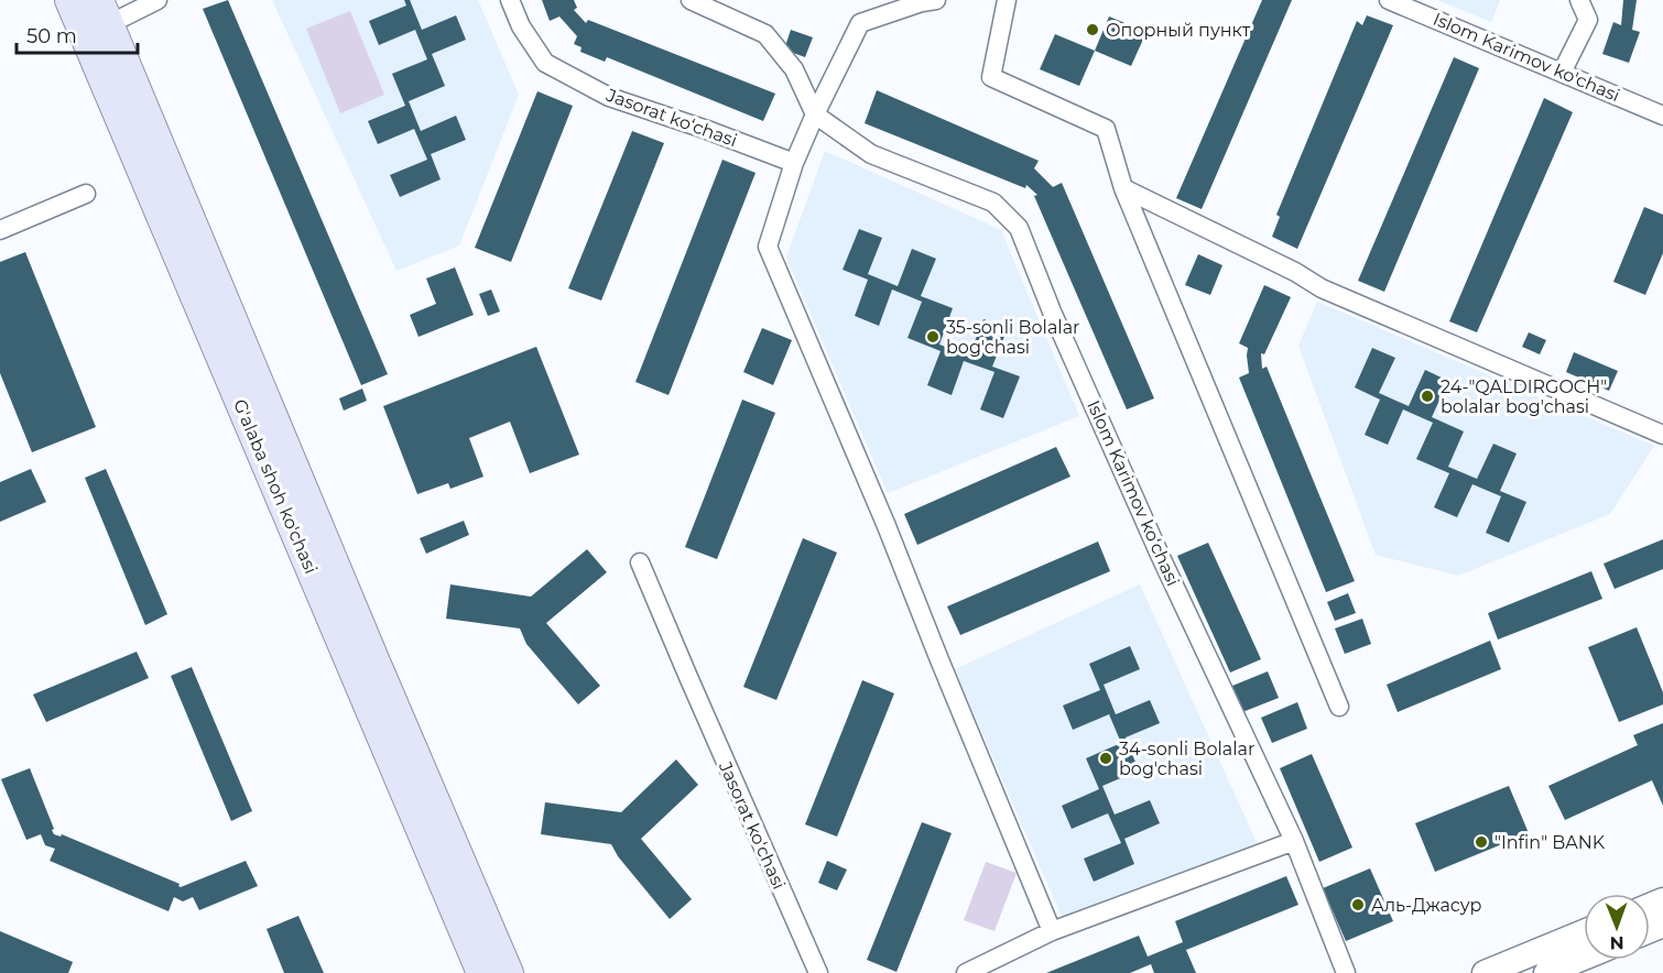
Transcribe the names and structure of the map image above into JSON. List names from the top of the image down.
{
  "streets": {
    "main road": ["G'alaba shoh ko'chasi"],
    "street": ["Islom Karimov ko'chasi", "Jasorat ko‘chasi", "Islom Karimov ko‘chasi"]
  },
  "places": [
    "Опорный пункт",
    "35-sonli Bolalar bog'chasi",
    "24-\"QALDIRGOCH\" bolalar bog'chasi",
    "34-sonli Bolalar bog'chasi",
    "\"Infin\" BANK",
    "Аль-Джасур"
  ],
  "scale_bar": "50 m",
  "north": "bottom"
}
